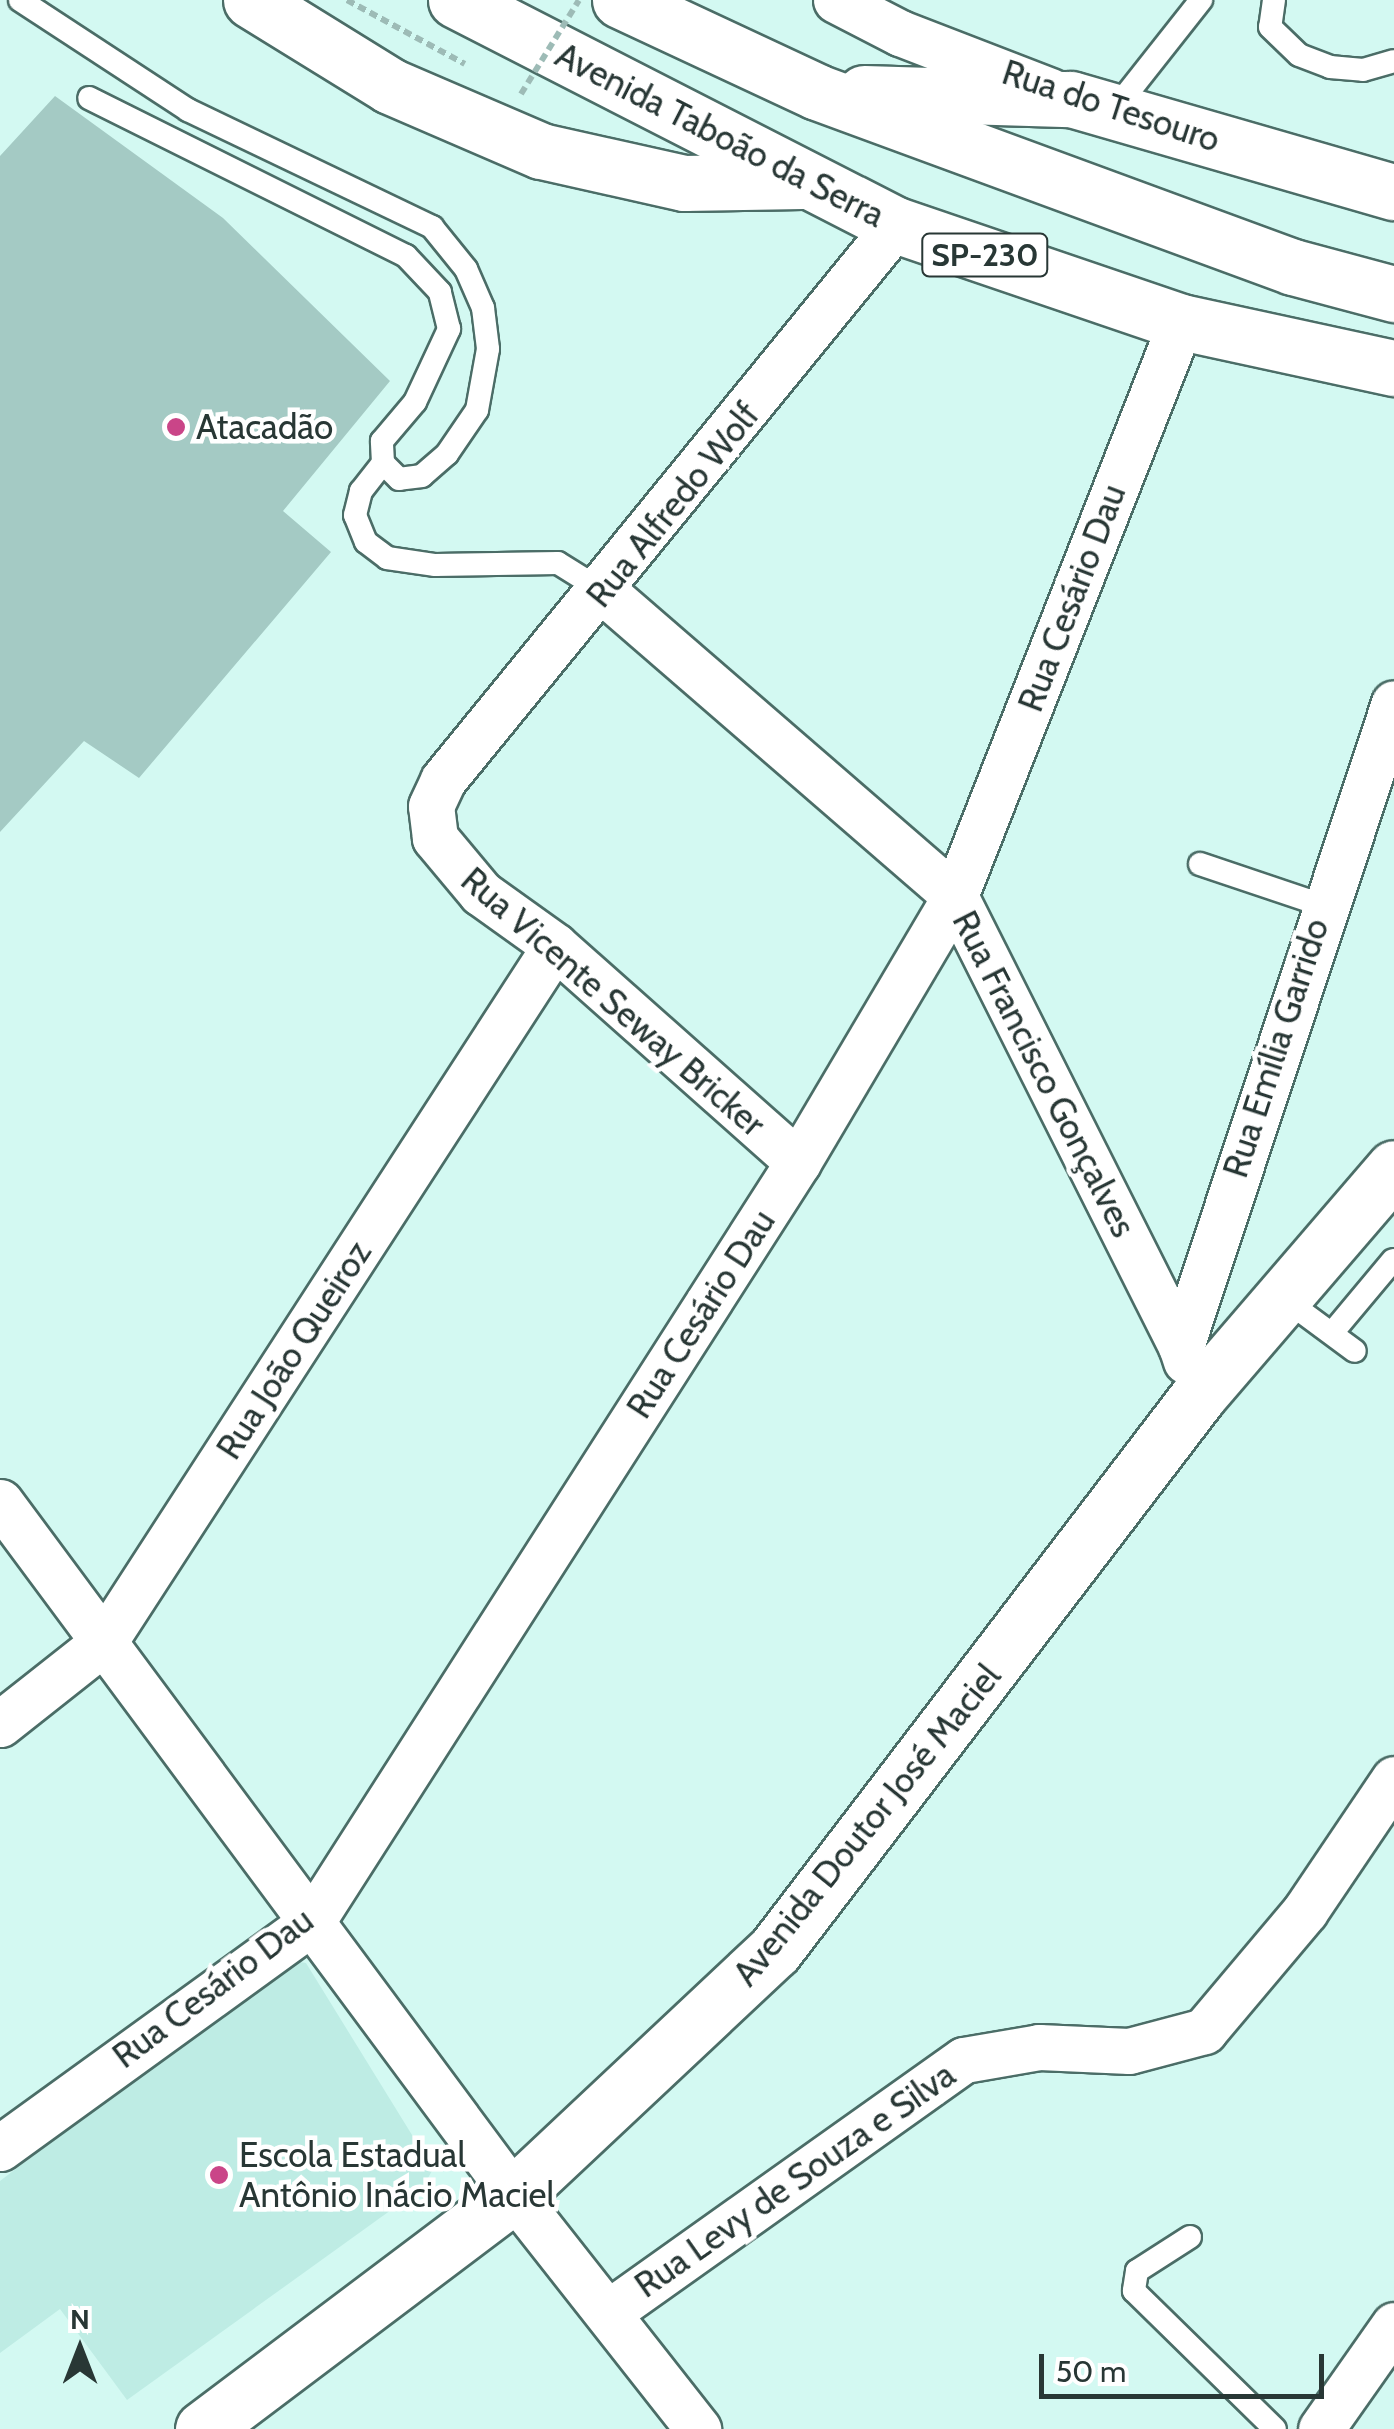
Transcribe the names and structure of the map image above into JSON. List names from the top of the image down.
{
  "streets": {
    "main road": [
      "Rua do Tesouro",
      "Avenida Taboão da Serra",
      "SP-230",
      "Avenida Doutor José Maciel"
    ],
    "street": [
      "Rua Alfredo Wolf",
      "Rua Cesário Dau",
      "Rua Vicente Seway Bricker",
      "Rua Emília Garrido",
      "Rua Francisco Gonçalves",
      "Rua João Queiroz",
      "Rua Levy de Souza e Silva"
    ]
  },
  "crossings": [
    ["Avenida Taboão da Serra", "Rua Alfredo Wolf"],
    ["Avenida Taboão da Serra", "Rua Cesário Dau"],
    ["Rua Alfredo Wolf", "Rua Vicente Seway Bricker"],
    ["Rua Alfredo Wolf", "Rua Francisco Gonçalves"],
    ["Rua Cesário Dau", "Rua Vicente Seway Bricker"],
    ["Rua Cesário Dau", "Rua Francisco Gonçalves"],
    ["Rua Vicente Seway Bricker", "Rua João Queiroz"],
    ["Rua Emília Garrido", "Rua Francisco Gonçalves"],
    ["Rua Emília Garrido", "Avenida Doutor José Maciel"],
    ["Rua Francisco Gonçalves", "Avenida Doutor José Maciel"]
  ],
  "places": ["Atacadão", "Escola Estadual Antônio Inácio Maciel"],
  "scale_bar": "50 m",
  "north": "top"
}
